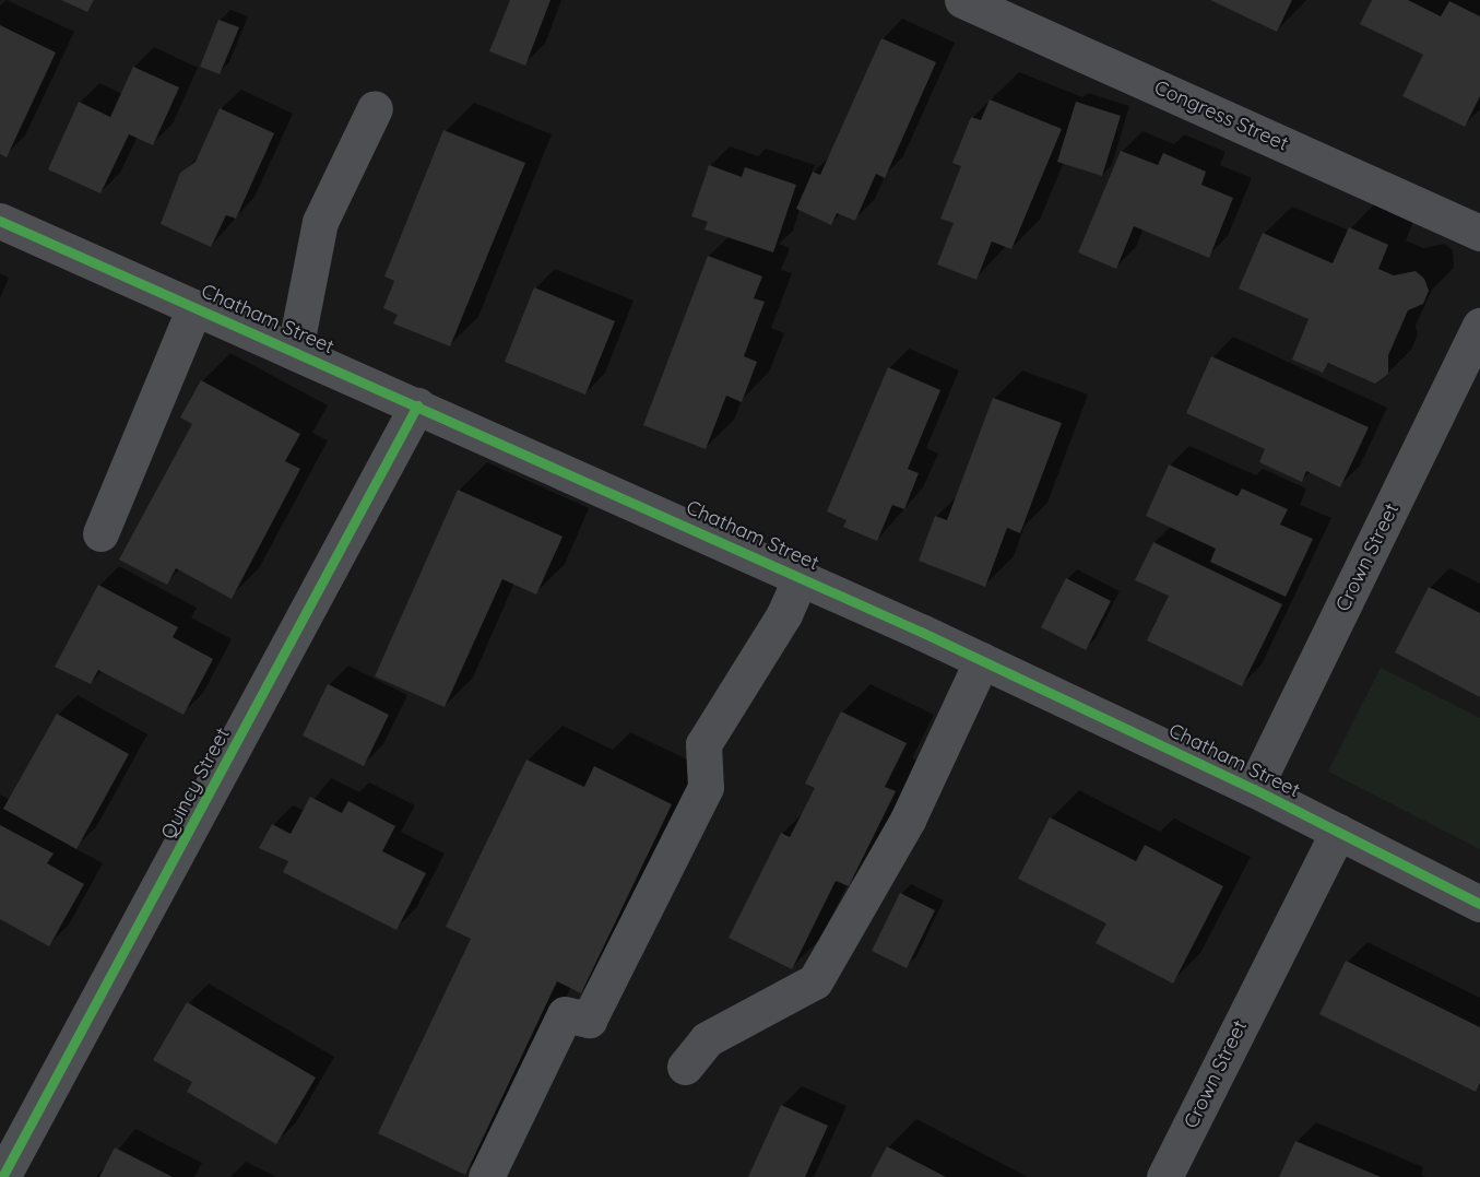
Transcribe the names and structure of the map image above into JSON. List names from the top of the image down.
{
  "streets": {
    "street": [
      "Congress Street",
      "Chatham Street",
      "Crown Street",
      "Quincy Street"
    ]
  },
  "crossings": [
    ["Chatham Street", "Crown Street"],
    ["Chatham Street", "Quincy Street"]
  ]
}
